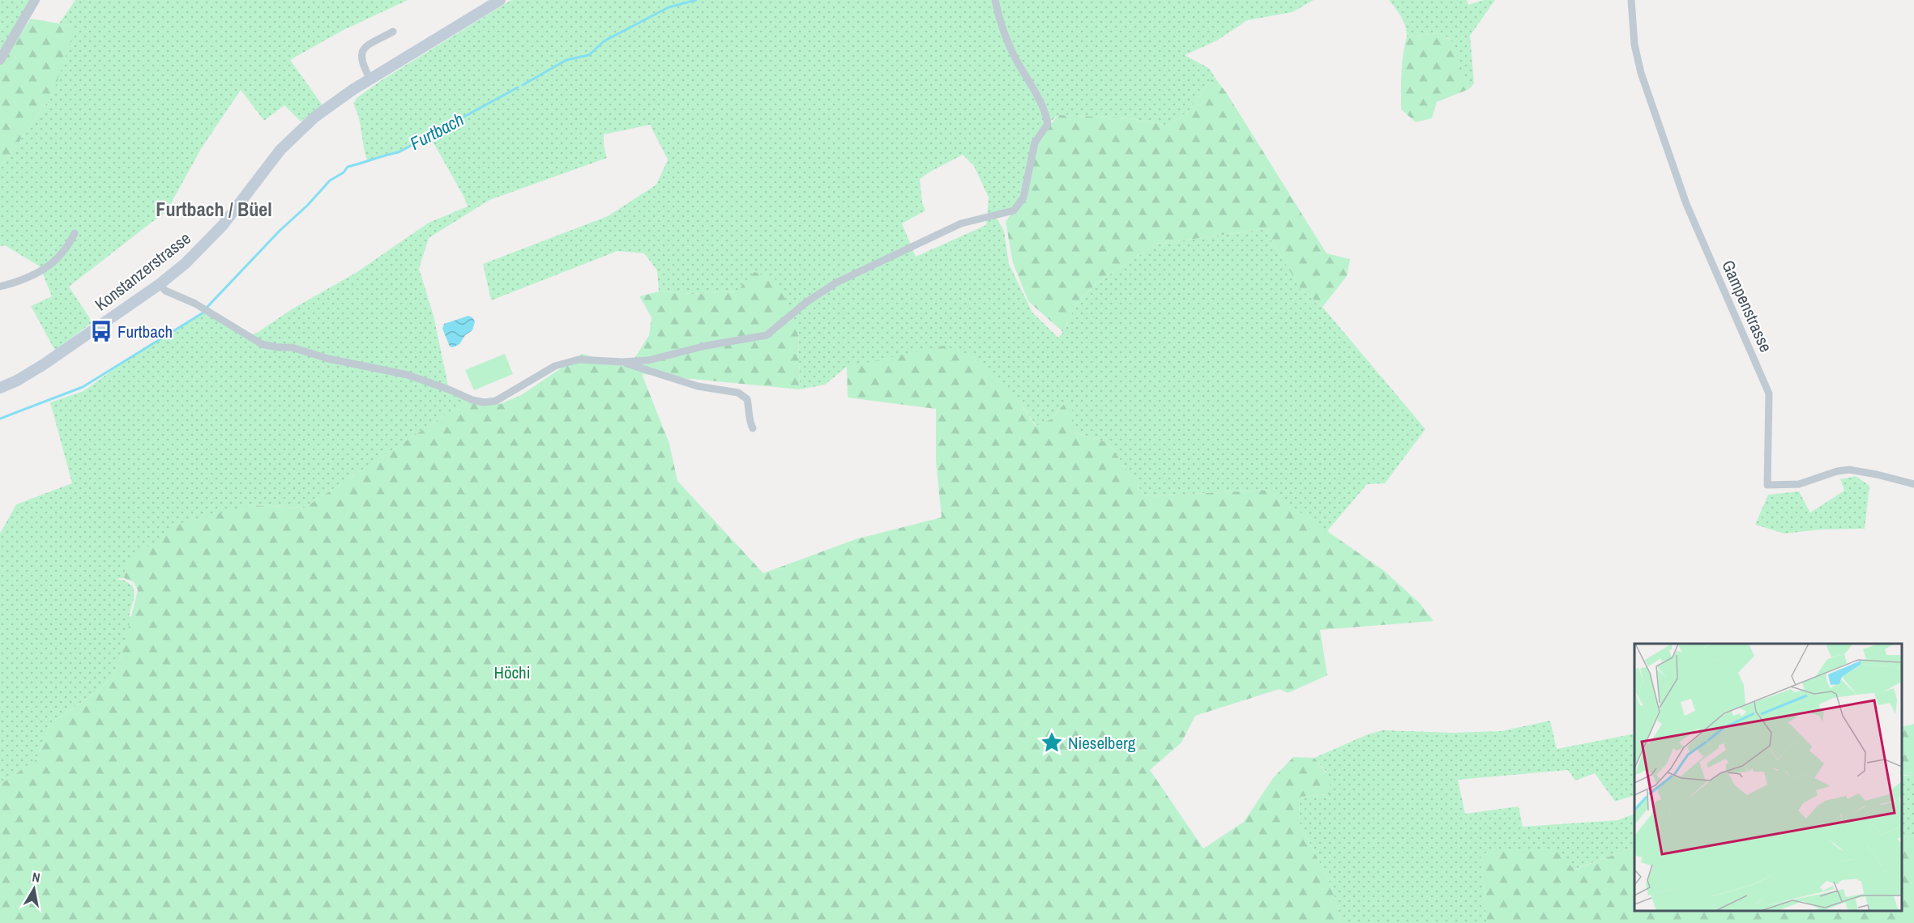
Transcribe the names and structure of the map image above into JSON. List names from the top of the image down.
{
  "streets": {
    "main road": ["Konstanzerstrasse"],
    "street": ["Gampenstrasse"]
  },
  "districts": ["Furtbach / Büel"],
  "water": ["Furtbach"],
  "parks": ["Höchi"],
  "places": {
    "bus stop": ["Furtbach"],
    "place": ["Nieselberg"]
  },
  "north": "top"
}
